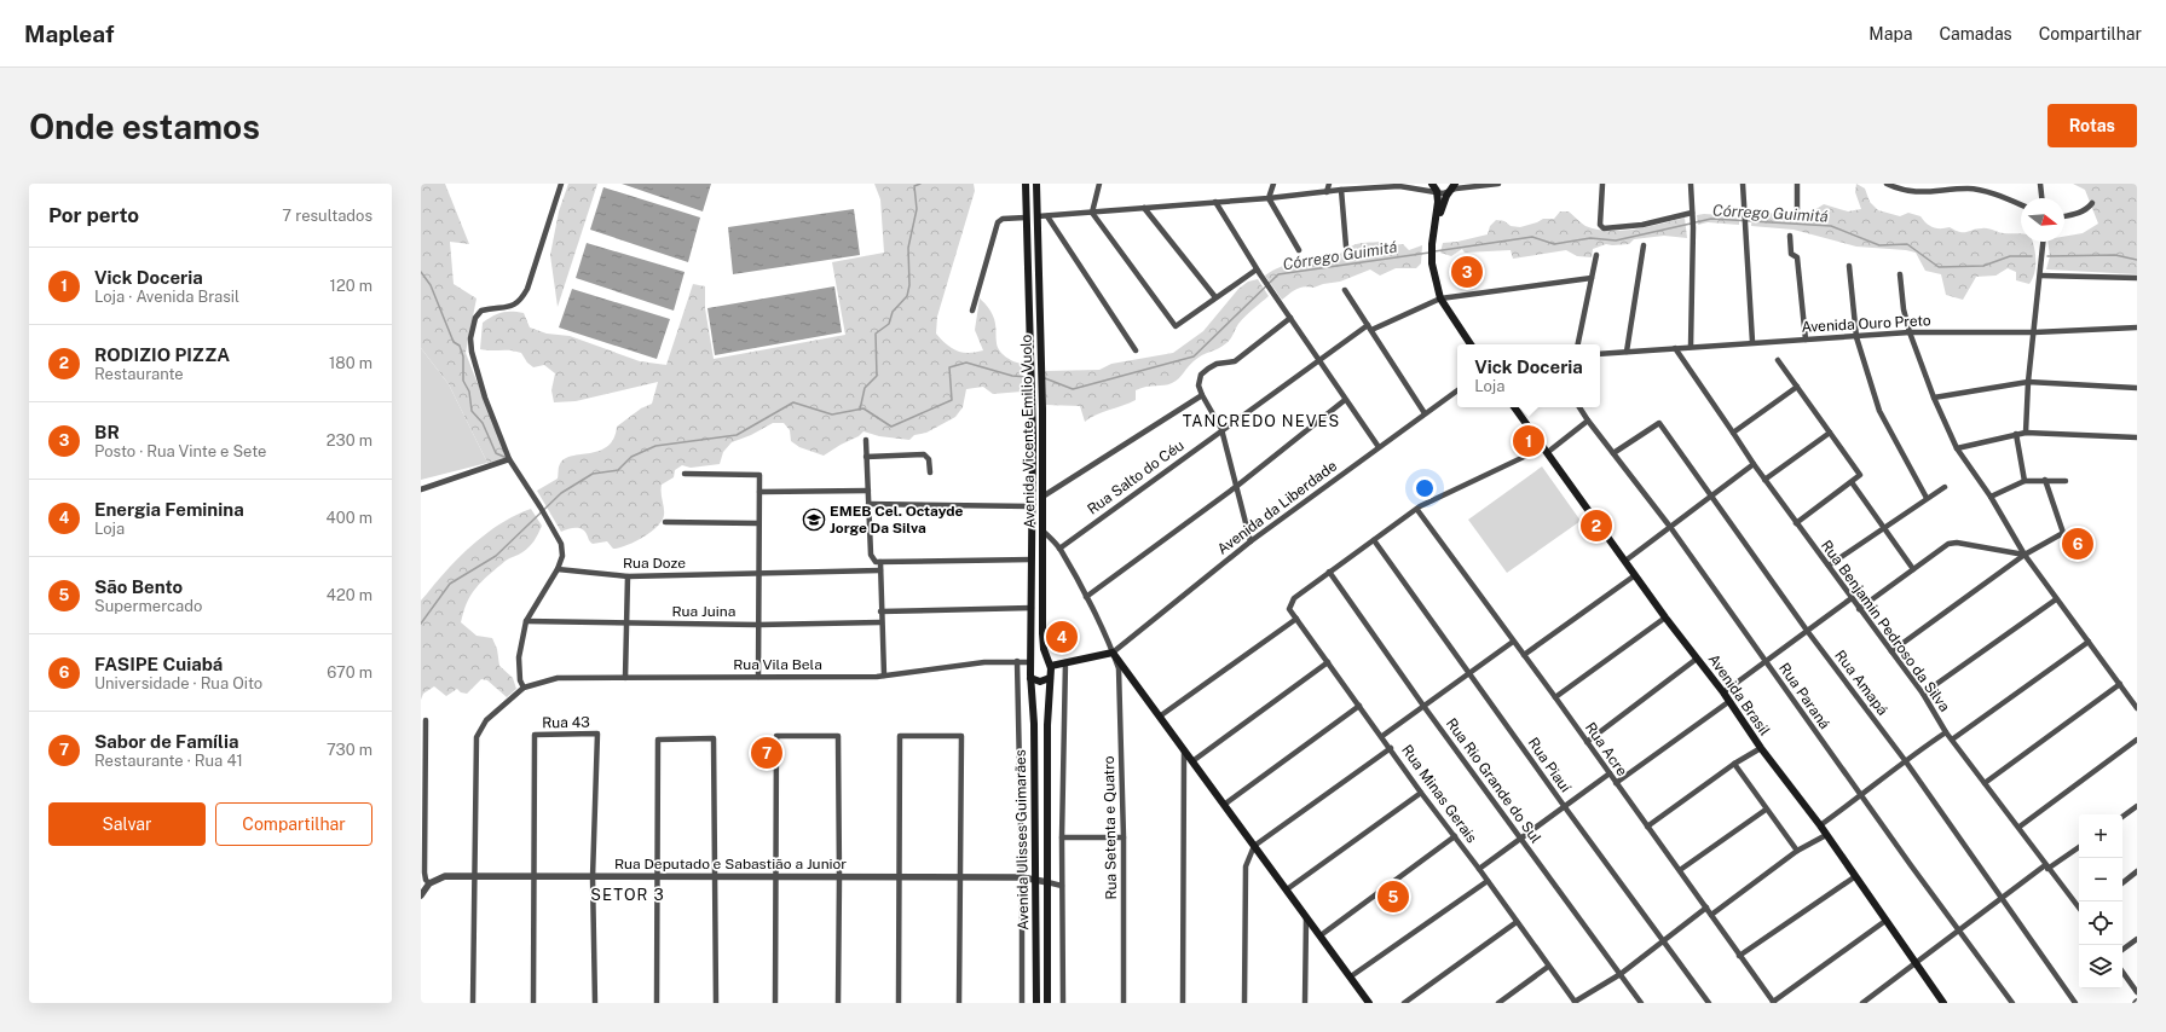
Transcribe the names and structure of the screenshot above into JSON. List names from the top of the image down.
{
  "streets": {
    "main road": ["Avenida Vicente Emilio Vuolo", "Avenida Brasil", "Avenida Ulisses Guimarães"],
    "street": [
      "Avenida Ouro Preto",
      "Rua Salto do Céu",
      "Avenida da Liberdade",
      "Rua Doze",
      "Rua Juina",
      "Rua Benjamin Pedroso da Silva",
      "Rua Vila Bela",
      "Rua Amapá",
      "Rua Paraná",
      "Rua 43",
      "Rua Acre",
      "Rua Piauí",
      "Rua Rio Grande do Sul",
      "Rua Minas Gerais",
      "Rua Setenta e Quatro",
      "Rua Deputado e Sabastião a Junior"
    ]
  },
  "crossings": [
    ["Avenida Ouro Preto", "Rua Benjamin Pedroso da Silva"],
    ["Avenida Vicente Emilio Vuolo", "Rua Vila Bela"],
    ["Avenida Vicente Emilio Vuolo", "Rua Setenta e Quatro"],
    ["Avenida Vicente Emilio Vuolo", "Avenida Ulisses Guimarães"],
    ["Rua Salto do Céu", "Rua Setenta e Quatro"],
    ["Avenida da Liberdade", "Rua Setenta e Quatro"],
    ["Rua Vila Bela", "Avenida Ulisses Guimarães"],
    ["Rua Amapá", "Rua Paraná"],
    ["Rua 43", "Rua Deputado e Sabastião a Junior"],
    ["Rua Rio Grande do Sul", "Rua Minas Gerais"],
    ["Avenida Ulisses Guimarães", "Rua Deputado e Sabastião a Junior"]
  ],
  "districts": ["TANCREDO NEVES", "SETOR 3"],
  "water": ["Córrego Guimitá"],
  "places": {
    "school or university": ["EMEB Cel. Octayde Jorge Da Silva"]
  },
  "north": "right",
  "page": {
    "header": "Mapleaf",
    "nav": ["Mapa", "Camadas", "Compartilhar"],
    "buttons": [
      "Rotas",
      ["Salvar", "Compartilhar"]
    ],
    "title": "Onde estamos",
    "heading": ["Por perto", "7 resultados"],
    "list": [
      {
        "mark": "1",
        "name": "Vick Doceria",
        "note": "Loja · Avenida Brasil",
        "value": "120 m"
      },
      {
        "mark": "2",
        "name": "RODIZIO PIZZA",
        "note": "Restaurante",
        "value": "180 m"
      },
      {
        "mark": "3",
        "name": "BR",
        "note": "Posto · Rua Vinte e Sete",
        "value": "230 m"
      },
      {
        "mark": "4",
        "name": "Energia Feminina",
        "note": "Loja",
        "value": "400 m"
      },
      {
        "mark": "5",
        "name": "São Bento",
        "note": "Supermercado",
        "value": "420 m"
      },
      {
        "mark": "6",
        "name": "FASIPE Cuiabá",
        "note": "Universidade · Rua Oito",
        "value": "670 m"
      },
      {
        "mark": "7",
        "name": "Sabor de Família",
        "note": "Restaurante · Rua 41",
        "value": "730 m"
      }
    ],
    "pins": [
      "3",
      "1",
      "2",
      "6",
      "4",
      "7",
      "5"
    ],
    "popup": ["Vick Doceria", "Loja"],
    "map_buttons": ["+", "−"]
  }
}
